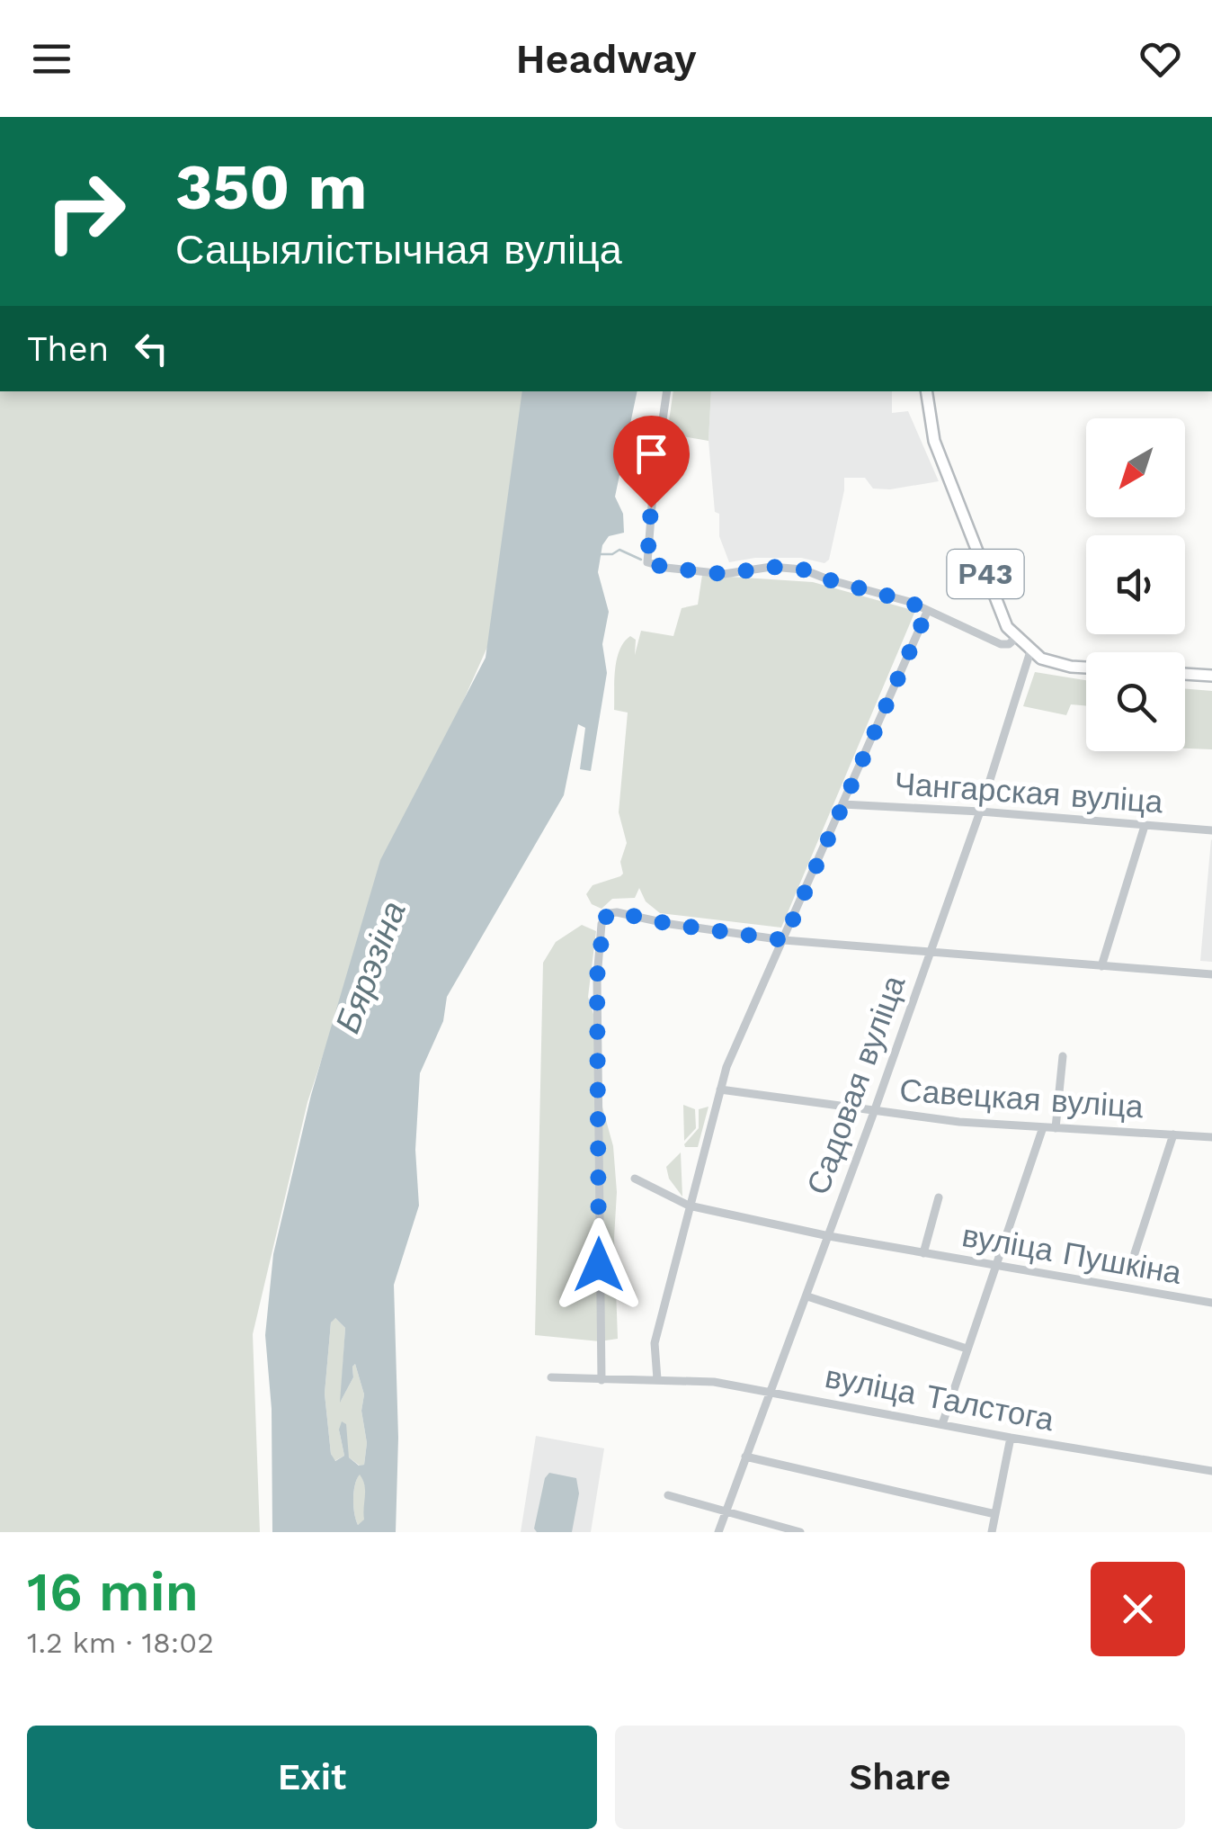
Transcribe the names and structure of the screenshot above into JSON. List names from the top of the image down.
{
  "streets": {
    "main road": ["Р43"],
    "street": [
      "Чангарская вуліца",
      "Садовая вуліца",
      "Савецкая вуліца",
      "вуліца Пушкіна",
      "вуліца Талстога"
    ]
  },
  "crossings": [
    ["Р43", "Садовая вуліца"],
    ["Чангарская вуліца", "Садовая вуліца"],
    ["Садовая вуліца", "Савецкая вуліца"],
    ["Садовая вуліца", "вуліца Пушкіна"],
    ["Садовая вуліца", "вуліца Талстога"]
  ],
  "water": ["Бярэзіна"],
  "north": "bottom left",
  "page": {
    "header": "Headway",
    "turn": ["350 m", "Сацыялістычная вуліца"],
    "then": "Then",
    "heading": ["16 min", "1.2 km · 18:02"],
    "buttons": ["Exit", "Share"]
  }
}
